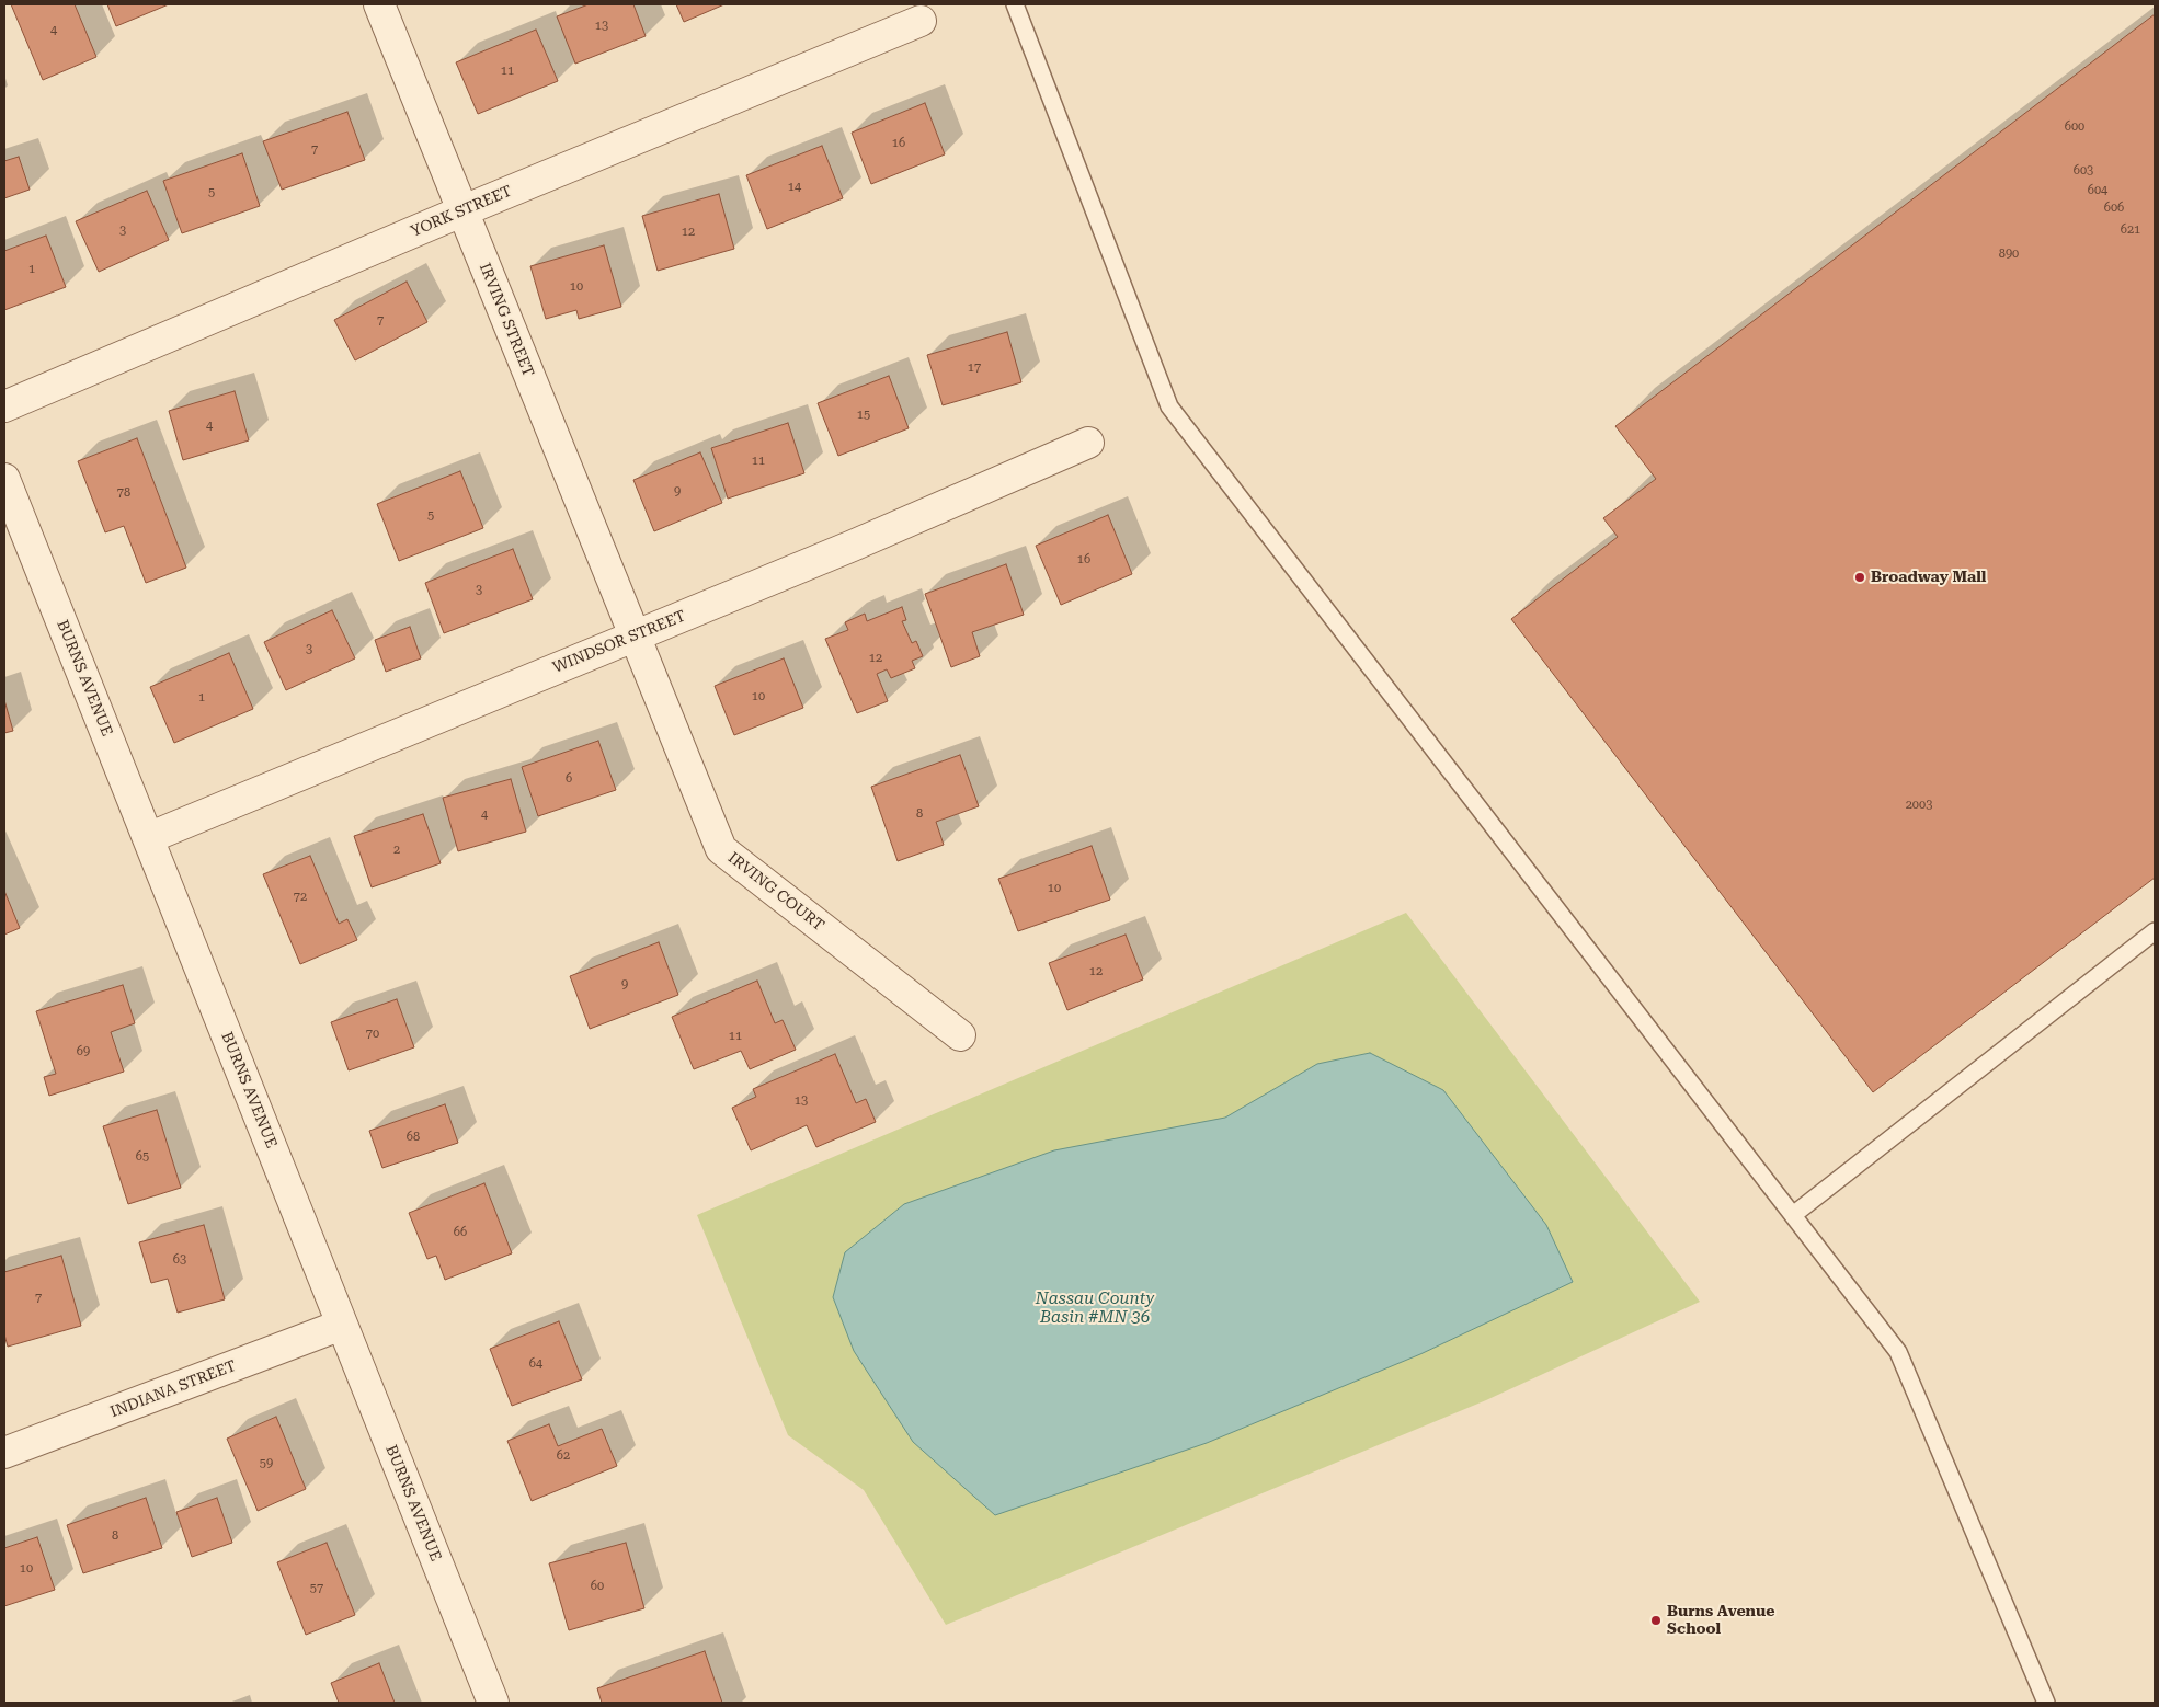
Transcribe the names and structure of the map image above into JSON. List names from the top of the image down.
{
  "streets": {
    "street": [
      "YORK STREET",
      "IRVING STREET",
      "WINDSOR STREET",
      "BURNS AVENUE",
      "IRVING COURT",
      "INDIANA STREET"
    ]
  },
  "crossings": [
    ["YORK STREET", "IRVING STREET"],
    ["IRVING STREET", "WINDSOR STREET"],
    ["IRVING STREET", "IRVING COURT"],
    ["WINDSOR STREET", "BURNS AVENUE"],
    ["WINDSOR STREET", "IRVING COURT"],
    ["BURNS AVENUE", "INDIANA STREET"]
  ],
  "water": ["Nassau County Basin #MN 36"],
  "places": ["Broadway Mall", "Burns Avenue School"],
  "house_numbers": [
    "13",
    "4",
    "11",
    "600",
    "16",
    "7",
    "603",
    "14",
    "604",
    "5",
    "606",
    "621",
    "3",
    "12",
    "890",
    "1",
    "10",
    "7",
    "17",
    "15",
    "4",
    "11",
    "9",
    "78",
    "5",
    "16",
    "3",
    "3",
    "12",
    "10",
    "1",
    "6",
    "2003",
    "8",
    "4",
    "2",
    "10",
    "72",
    "12",
    "9",
    "70",
    "11",
    "69",
    "13",
    "68",
    "65",
    "66",
    "63",
    "7",
    "64",
    "62",
    "59",
    "8",
    "10",
    "60",
    "57"
  ]
}
